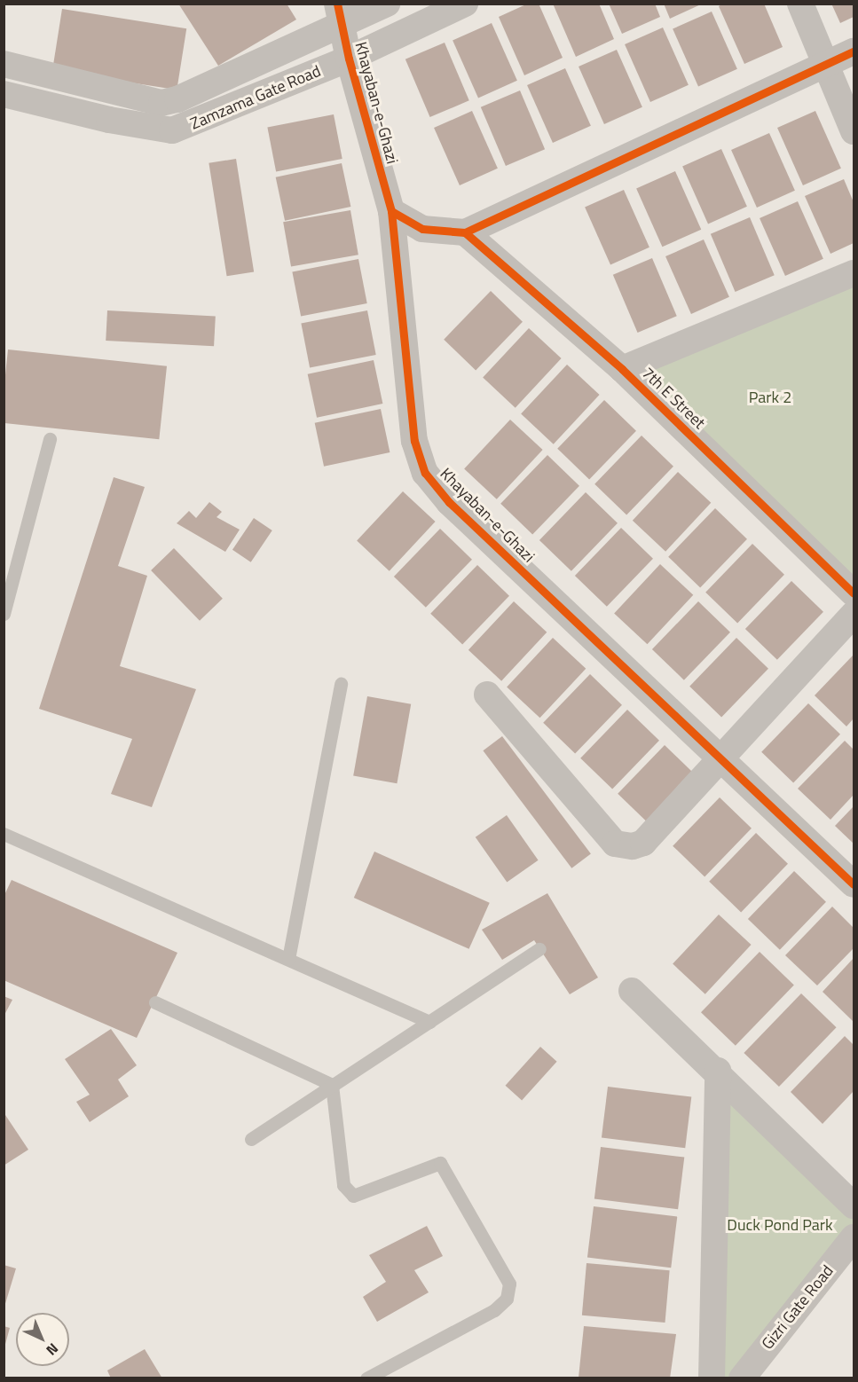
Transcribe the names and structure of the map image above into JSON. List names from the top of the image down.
{
  "streets": {
    "street": [
      "Zamzama Gate Road",
      "Khayaban-e-Ghazi",
      "7th E Street",
      "Gizri Gate Road"
    ]
  },
  "crossings": [
    ["Zamzama Gate Road", "Khayaban-e-Ghazi"]
  ],
  "parks": ["Park 2", "Duck Pond Park"],
  "north": "bottom right"
}
